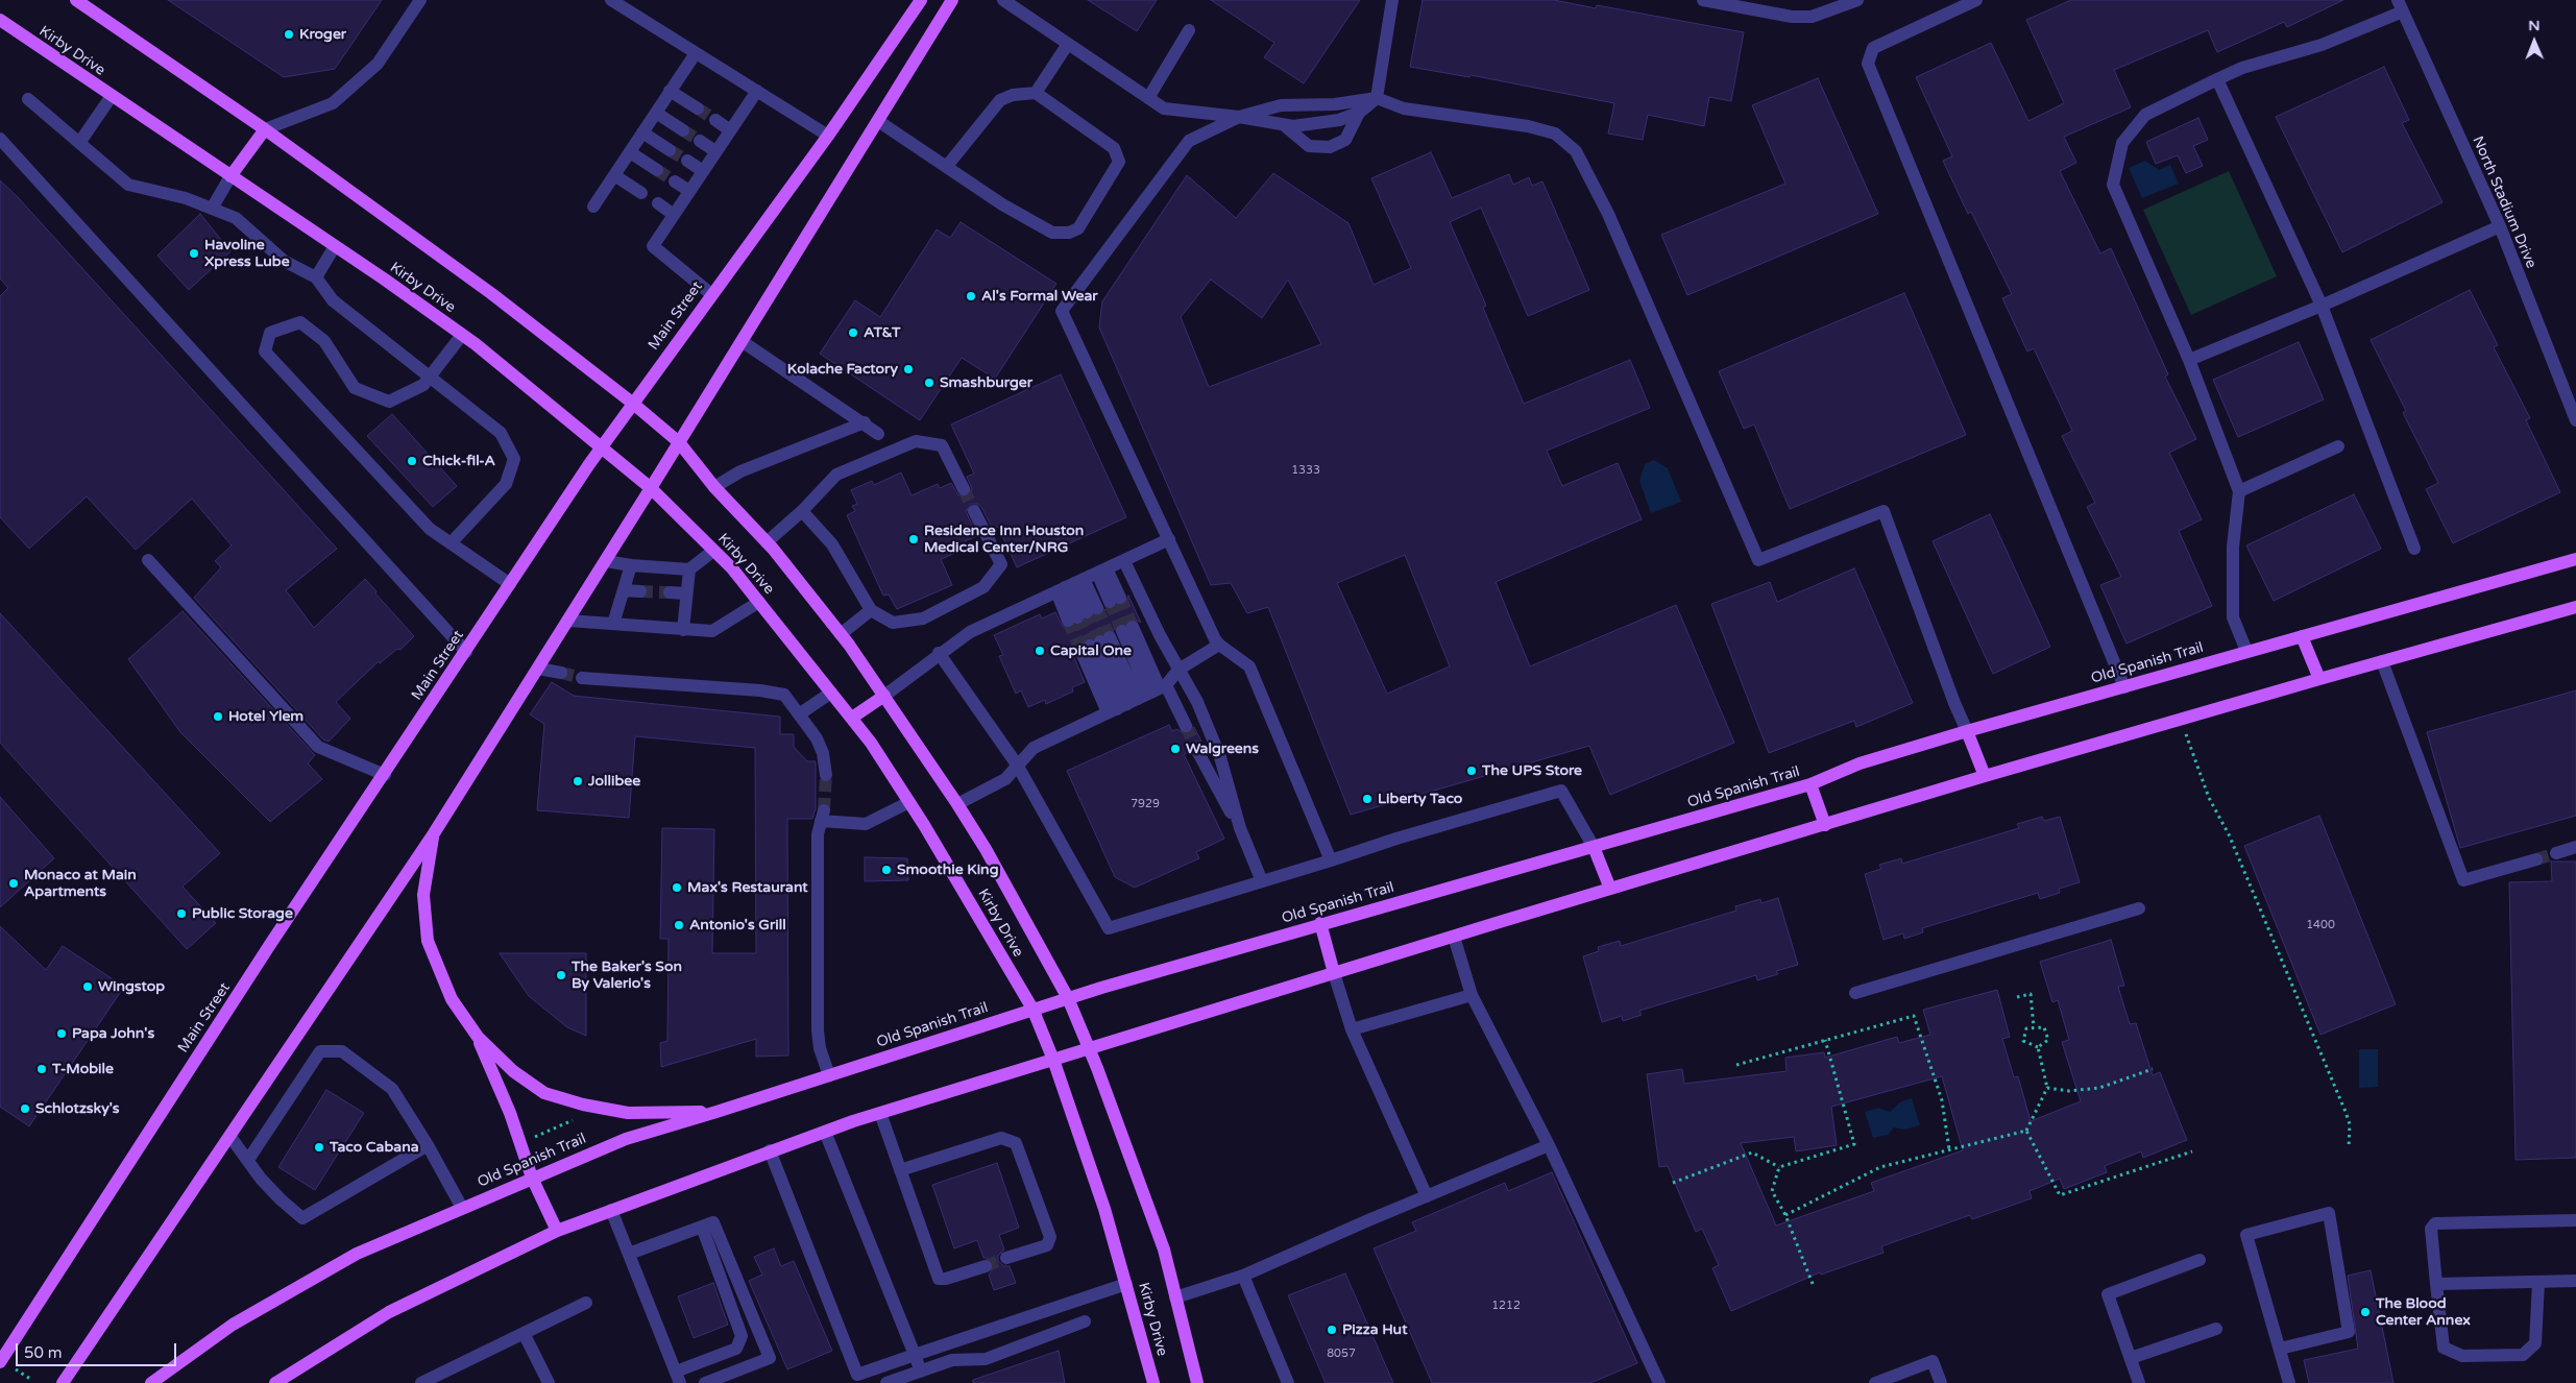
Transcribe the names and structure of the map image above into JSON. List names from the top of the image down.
{
  "streets": {
    "main road": ["Kirby Drive", "Main Street", "Old Spanish Trail"],
    "street": ["North Stadium Drive"]
  },
  "crossings": [
    ["Kirby Drive", "Main Street"],
    ["Kirby Drive", "Old Spanish Trail"]
  ],
  "places": [
    "Kroger",
    "Havoline Xpress Lube",
    "Al's Formal Wear",
    "AT&T",
    "Kolache Factory",
    "Smashburger",
    "Chick-fil-A",
    "Residence Inn Houston Medical Center/NRG",
    "Capital One",
    "Hotel Ylem",
    "Walgreens",
    "The UPS Store",
    "Jollibee",
    "Liberty Taco",
    "Smoothie King",
    "Monaco at Main Apartments",
    "Max's Restaurant",
    "Public Storage",
    "Antonio's Grill",
    "The Baker's Son By Valerio's",
    "Wingstop",
    "Papa John's",
    "T-Mobile",
    "Schlotzsky's",
    "Taco Cabana",
    "The Blood Center Annex",
    "Pizza Hut"
  ],
  "house_numbers": [
    "1333",
    "7929",
    "1400",
    "1212",
    "8057"
  ],
  "scale_bar": "50 m",
  "north": "top"
}
